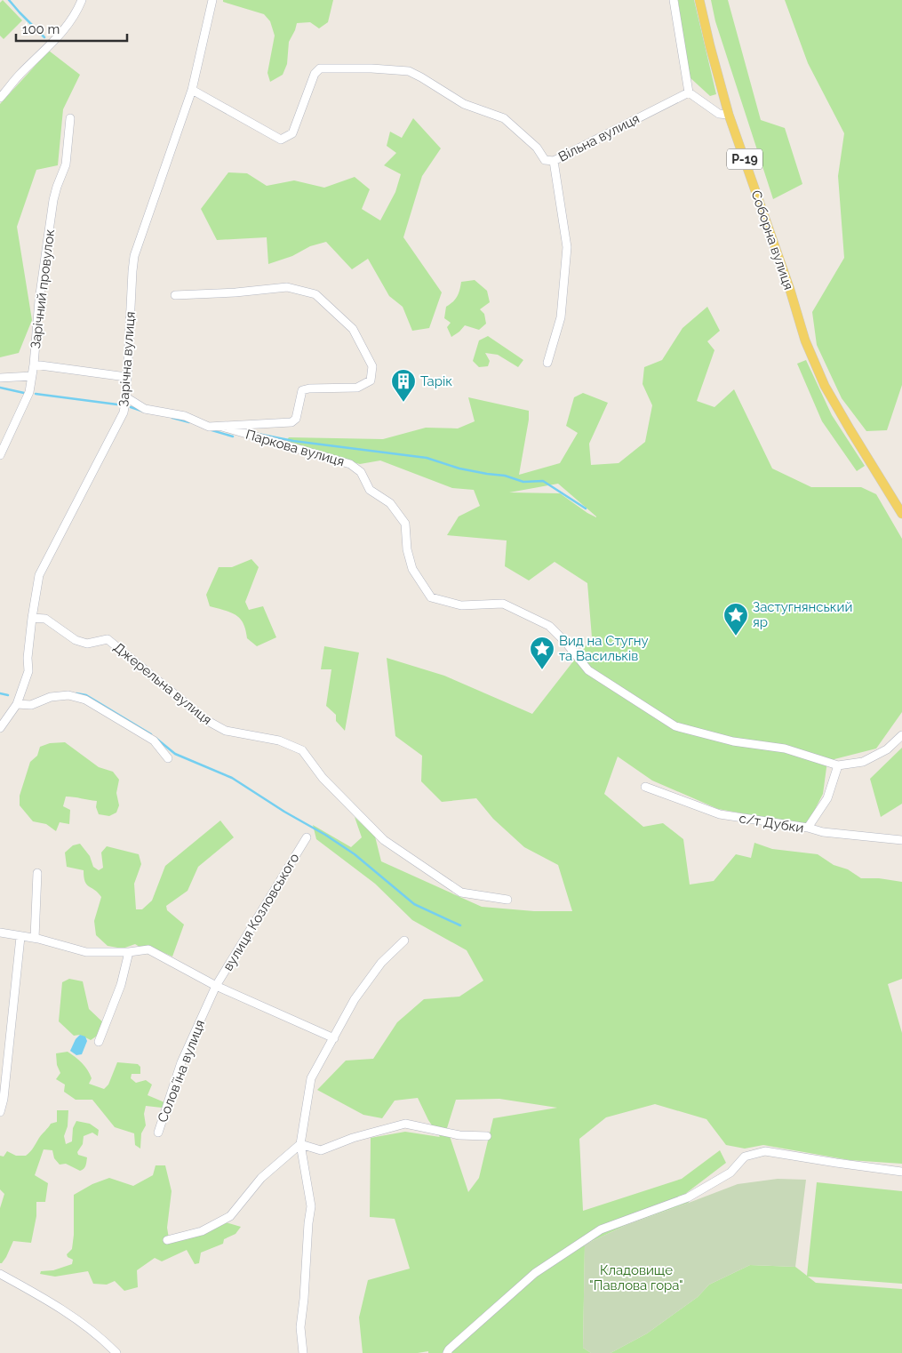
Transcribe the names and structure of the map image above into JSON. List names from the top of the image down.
{
  "streets": {
    "main road": ["Р-19", "Соборна вулиця"],
    "street": [
      "Вільна вулиця",
      "Зарічний провулок",
      "Зарічна вулиця",
      "Паркова вулиця",
      "Джерельна вулиця",
      "с/т Дубки",
      "вулиця Козловського",
      "Соловʼїна вулиця"
    ]
  },
  "crossings": [
    ["Вільна вулиця", "Зарічна вулиця"],
    ["Р-19", "Соборна вулиця"],
    ["Зарічна вулиця", "Джерельна вулиця"],
    ["вулиця Козловського", "Соловʼїна вулиця"]
  ],
  "parks": ["Кладовище \"Павлова гора\""],
  "places": {
    "building": ["Тарік"],
    "place": ["Застугнянський яр", "Вид на Стугну та Васильків"]
  },
  "scale_bar": "100 m"
}
